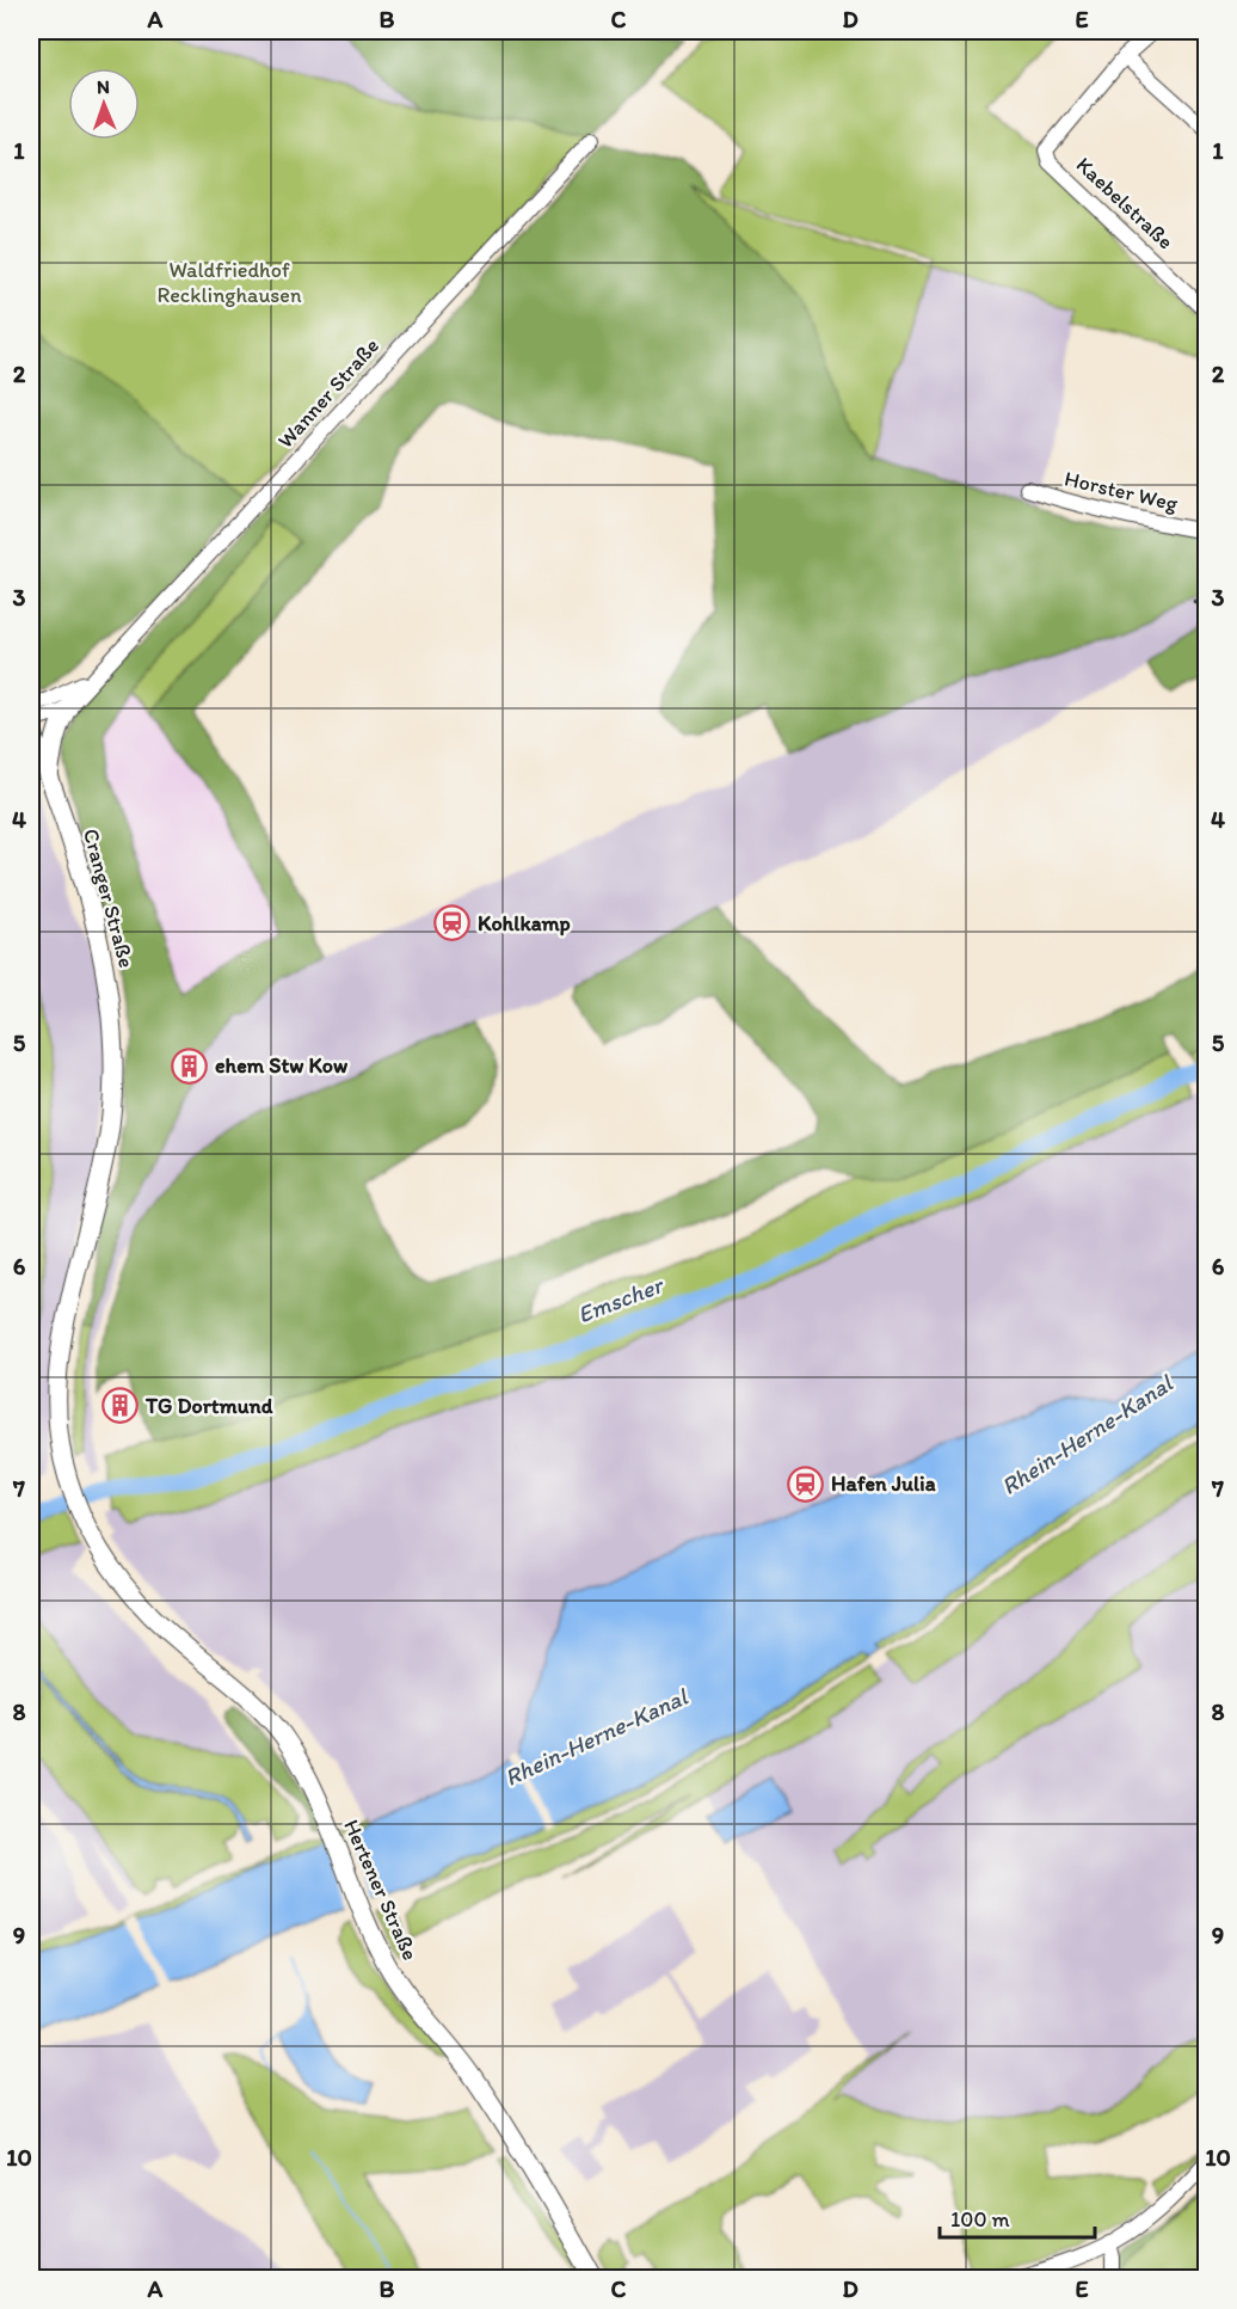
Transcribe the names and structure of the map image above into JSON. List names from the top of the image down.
{
  "streets": {
    "main road": ["Cranger Straße", "Hertener Straße"],
    "street": ["Kaebelstraße", "Wanner Straße", "Horster Weg"]
  },
  "crossings": [
    ["Cranger Straße", "Hertener Straße"]
  ],
  "water": ["Emscher", "Rhein-Herne-Kanal"],
  "parks": ["Waldfriedhof Recklinghausen"],
  "places": {
    "station": ["Kohlkamp", "Hafen Julia"],
    "building": ["ehem Stw Kow", "TG Dortmund"]
  },
  "scale_bar": "100 m",
  "north": "top",
  "grid": {
    "columns": [
      "A",
      "B",
      "C",
      "D",
      "E"
    ],
    "rows": [
      "1",
      "2",
      "3",
      "4",
      "5",
      "6",
      "7",
      "8",
      "9",
      "10"
    ]
  }
}
